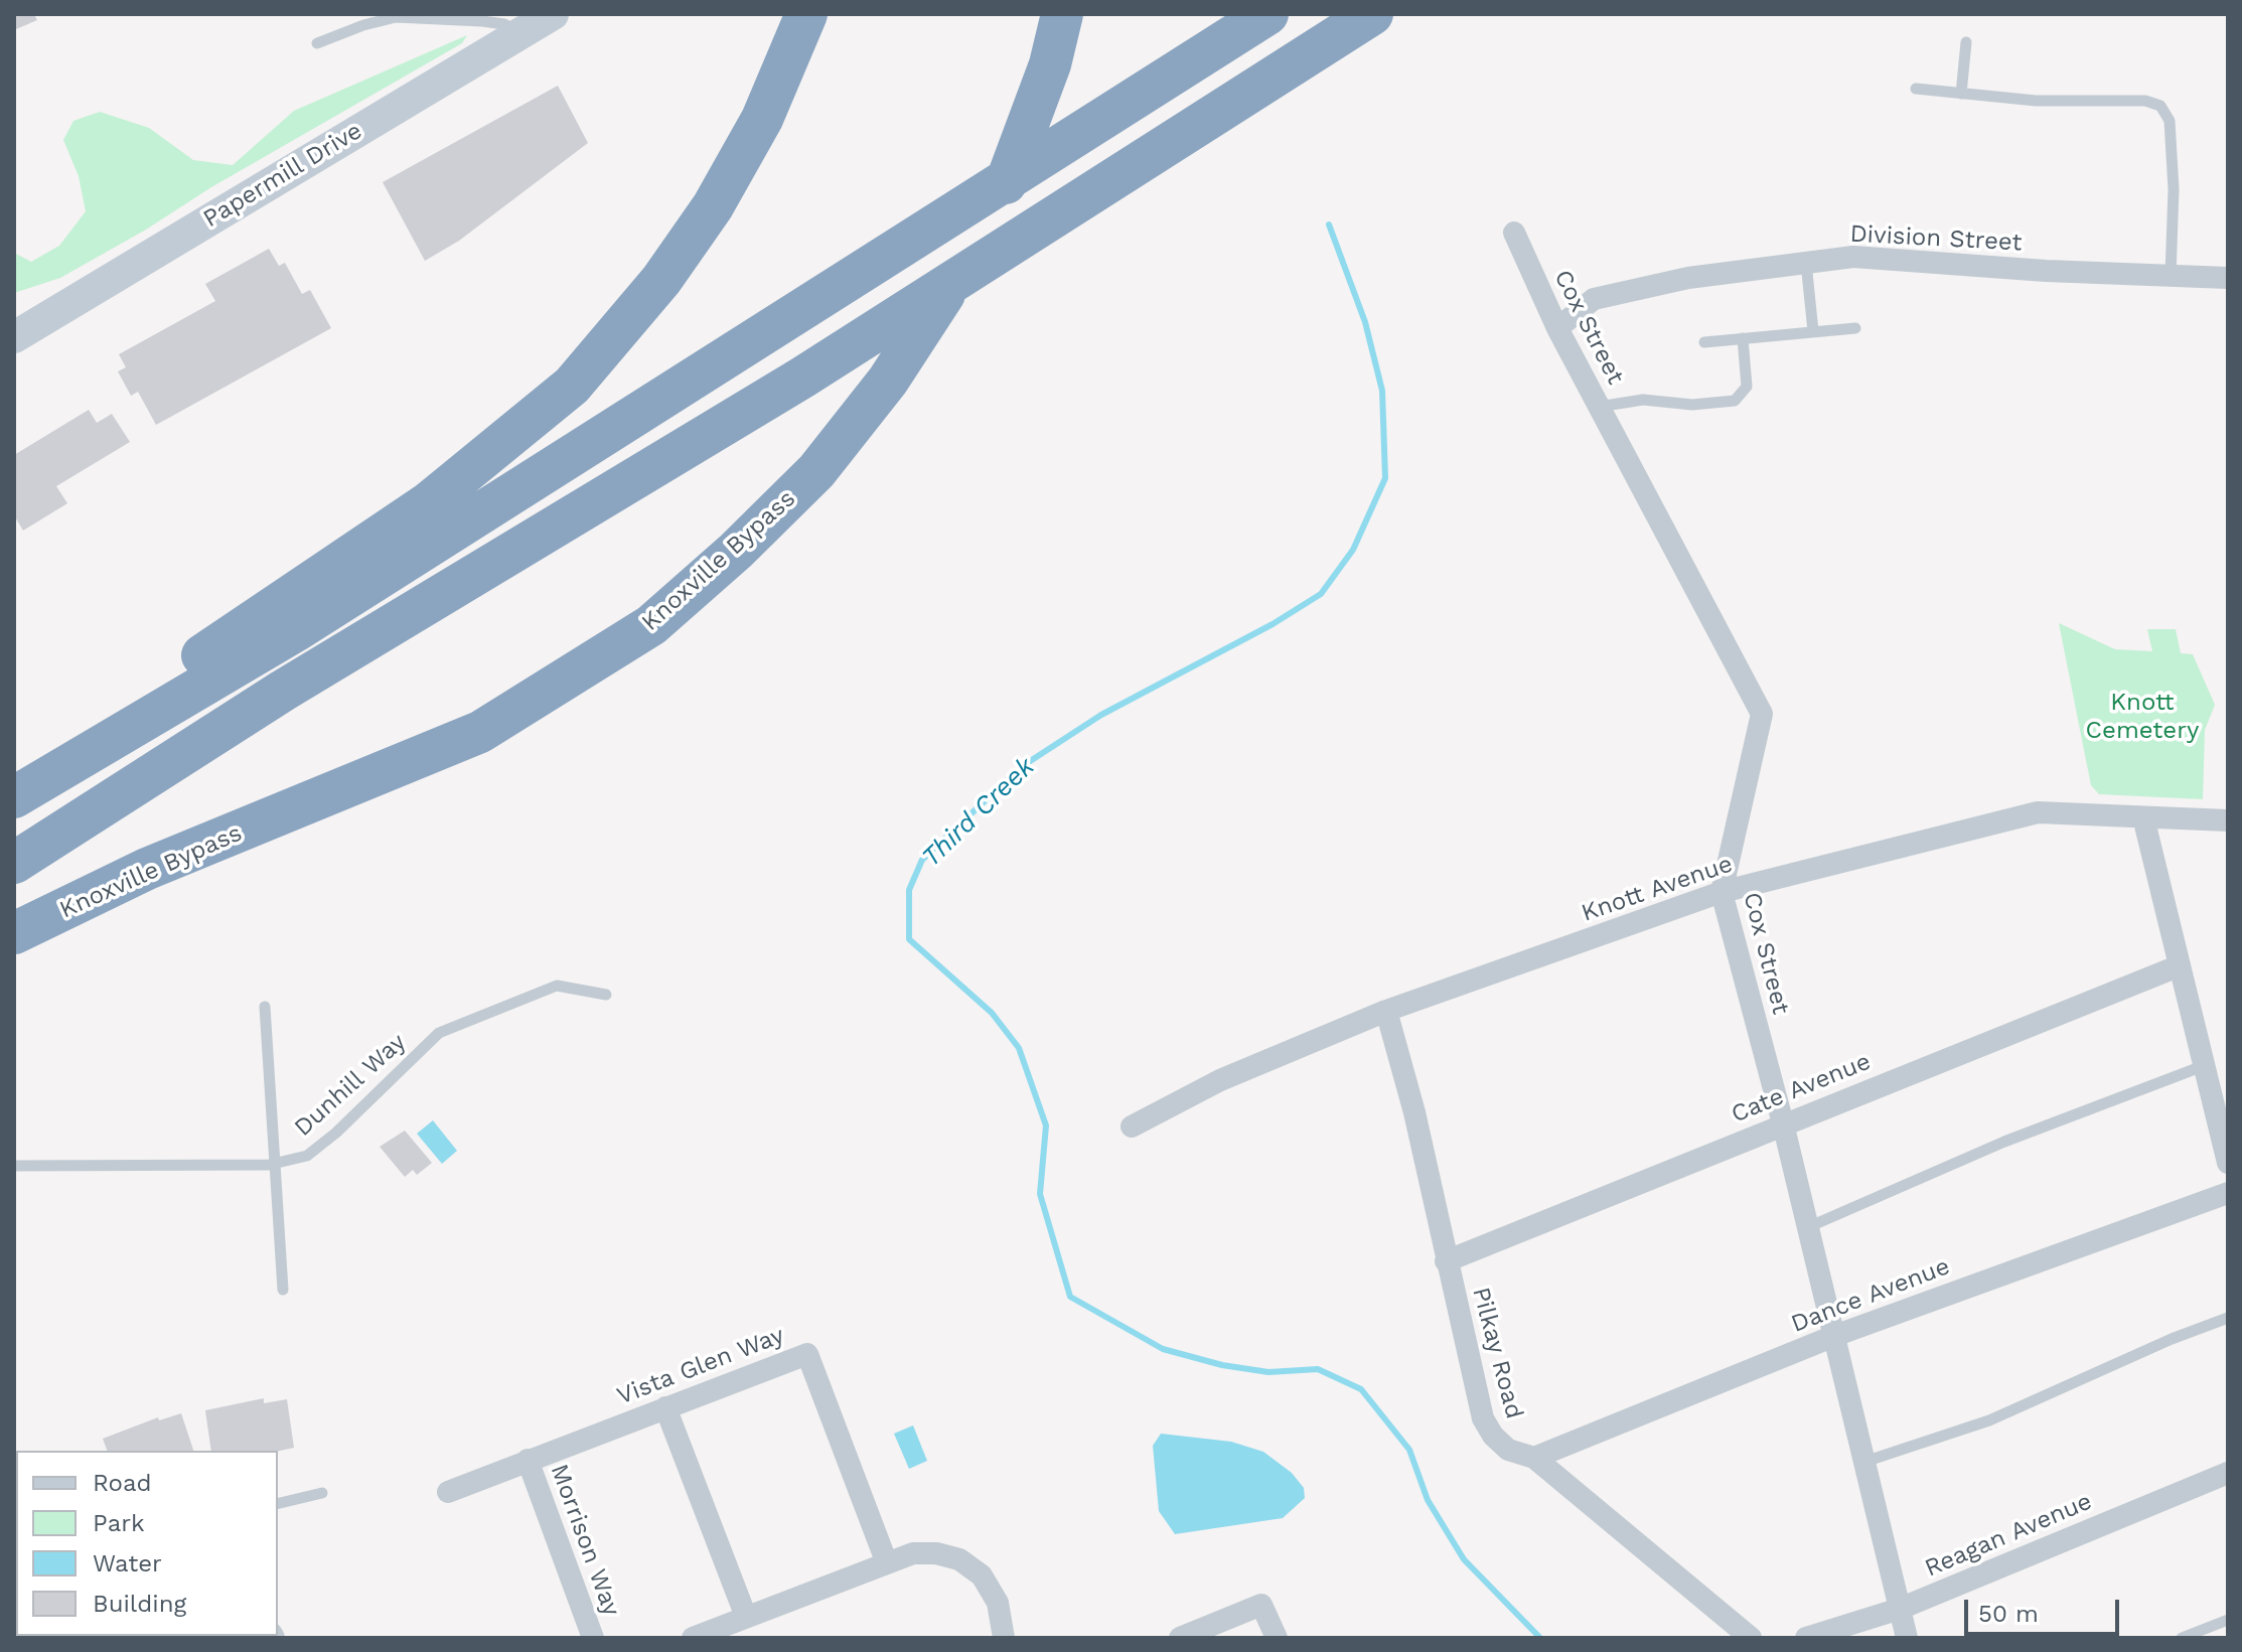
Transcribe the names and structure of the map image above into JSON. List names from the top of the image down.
{
  "streets": {
    "highway": ["Knoxville Bypass"],
    "main road": ["Papermill Drive"],
    "street": [
      "Division Street",
      "Cox Street",
      "Knott Avenue",
      "Cate Avenue",
      "Dance Avenue",
      "Pilkay Road",
      "Vista Glen Way",
      "Reagan Avenue",
      "Morrison Way"
    ],
    "lane": ["Dunhill Way"]
  },
  "crossings": [
    ["Division Street", "Cox Street"],
    ["Cox Street", "Knott Avenue"],
    ["Cox Street", "Cate Avenue"],
    ["Cox Street", "Dance Avenue"],
    ["Cox Street", "Reagan Avenue"],
    ["Knott Avenue", "Pilkay Road"],
    ["Cate Avenue", "Pilkay Road"],
    ["Dance Avenue", "Pilkay Road"],
    ["Vista Glen Way", "Morrison Way"]
  ],
  "water": ["Third Creek"],
  "parks": ["Knott Cemetery"],
  "legend": [
    "Road",
    "Park",
    "Water",
    "Building"
  ],
  "scale_bar": "50 m"
}
